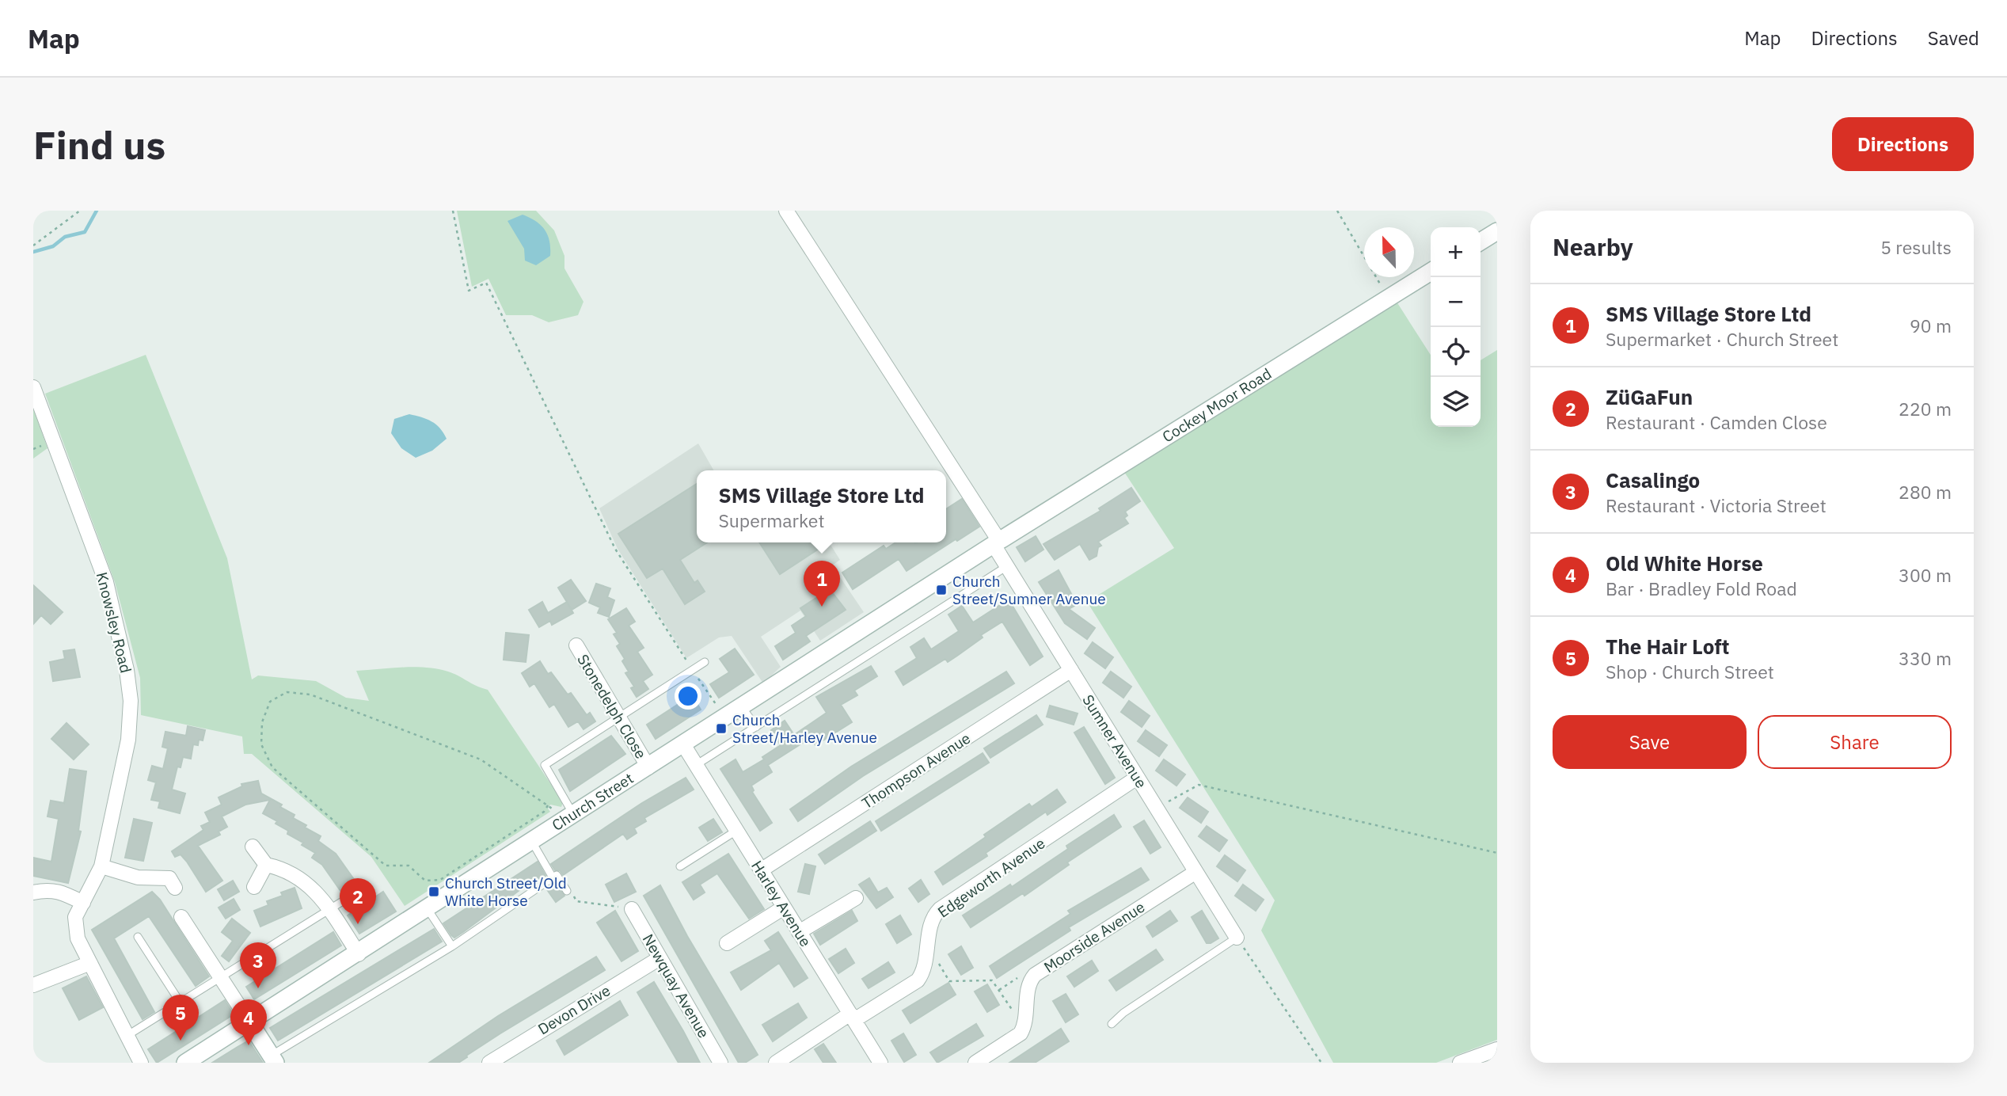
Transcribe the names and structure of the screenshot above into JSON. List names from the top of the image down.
{
  "streets": {
    "main road": ["Cockey Moor Road", "Church Street"],
    "street": [
      "Knowsley Road",
      "Stonedelph Close",
      "Sumner Avenue",
      "Thompson Avenue",
      "Edgeworth Avenue",
      "Harley Avenue",
      "Moorside Avenue",
      "Newquay Avenue",
      "Devon Drive"
    ]
  },
  "crossings": [
    ["Cockey Moor Road", "Sumner Avenue"],
    ["Cockey Moor Road", "Church Street"],
    ["Stonedelph Close", "Church Street"],
    ["Sumner Avenue", "Thompson Avenue"],
    ["Sumner Avenue", "Church Street"],
    ["Sumner Avenue", "Edgeworth Avenue"],
    ["Sumner Avenue", "Moorside Avenue"],
    ["Thompson Avenue", "Harley Avenue"],
    ["Church Street", "Harley Avenue"],
    ["Edgeworth Avenue", "Harley Avenue"],
    ["Newquay Avenue", "Devon Drive"]
  ],
  "places": {
    "transit": ["Church Street/Sumner Avenue", "Church Street/Harley Avenue", "Church Street/Old White Horse"]
  },
  "north": "top",
  "page": {
    "header": "Map",
    "nav": ["Map", "Directions", "Saved"],
    "buttons": [
      "Directions",
      ["Save", "Share"]
    ],
    "title": "Find us",
    "heading": ["Nearby", "5 results"],
    "map_buttons": ["+", "−"],
    "list": [
      {
        "mark": "1",
        "name": "SMS Village Store Ltd",
        "note": "Supermarket · Church Street",
        "value": "90 m"
      },
      {
        "mark": "2",
        "name": "ZüGaFun",
        "note": "Restaurant · Camden Close",
        "value": "220 m"
      },
      {
        "mark": "3",
        "name": "Casalingo",
        "note": "Restaurant · Victoria Street",
        "value": "280 m"
      },
      {
        "mark": "4",
        "name": "Old White Horse",
        "note": "Bar · Bradley Fold Road",
        "value": "300 m"
      },
      {
        "mark": "5",
        "name": "The Hair Loft",
        "note": "Shop · Church Street",
        "value": "330 m"
      }
    ],
    "popup": ["SMS Village Store Ltd", "Supermarket"],
    "pins": [
      "1",
      "2",
      "3",
      "5",
      "4"
    ]
  }
}
